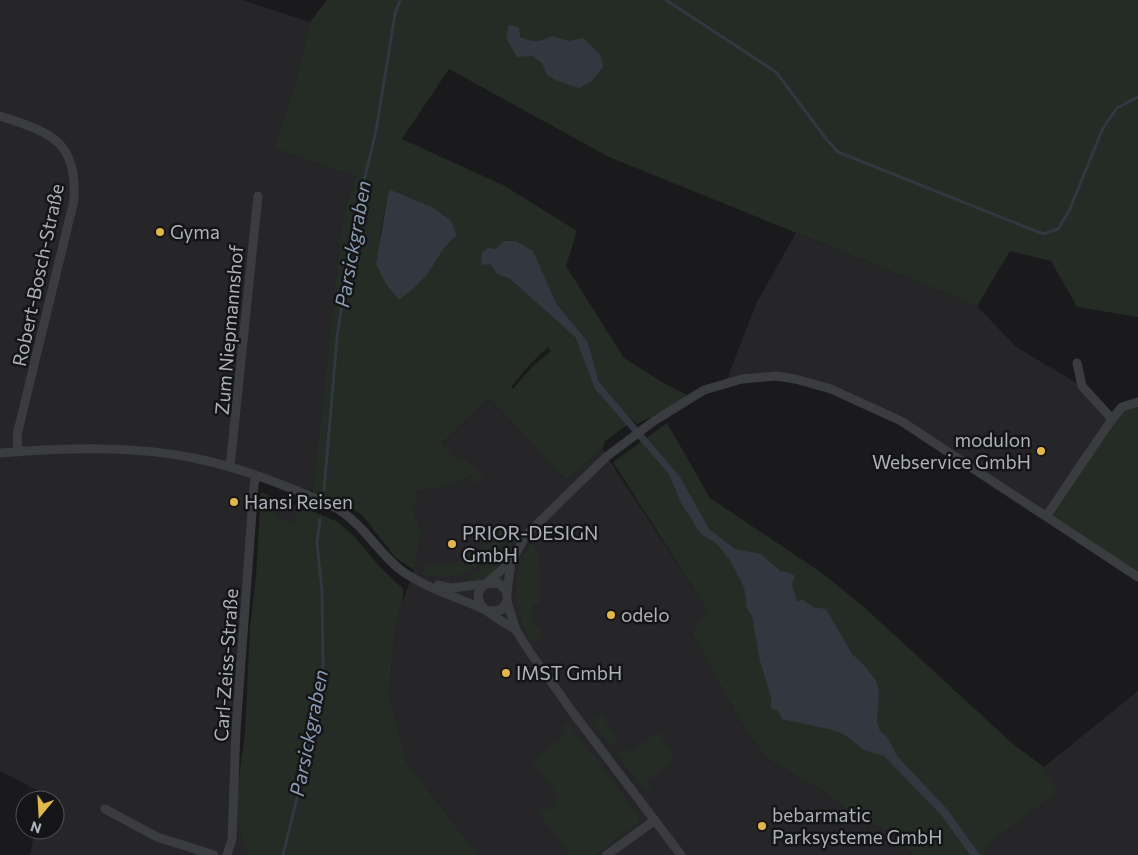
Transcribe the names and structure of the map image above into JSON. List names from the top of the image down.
{
  "streets": {
    "street": ["Robert-Bosch-Straße", "Zum Niepmannshof", "Carl-Zeiss-Straße"]
  },
  "water": ["Parsickgraben"],
  "places": [
    "Gyma",
    "modulon Webservice GmbH",
    "Hansi Reisen",
    "PRIOR-DESIGN GmbH",
    "odelo",
    "IMST GmbH",
    "bebarmatic Parksysteme GmbH"
  ],
  "north": "bottom"
}
